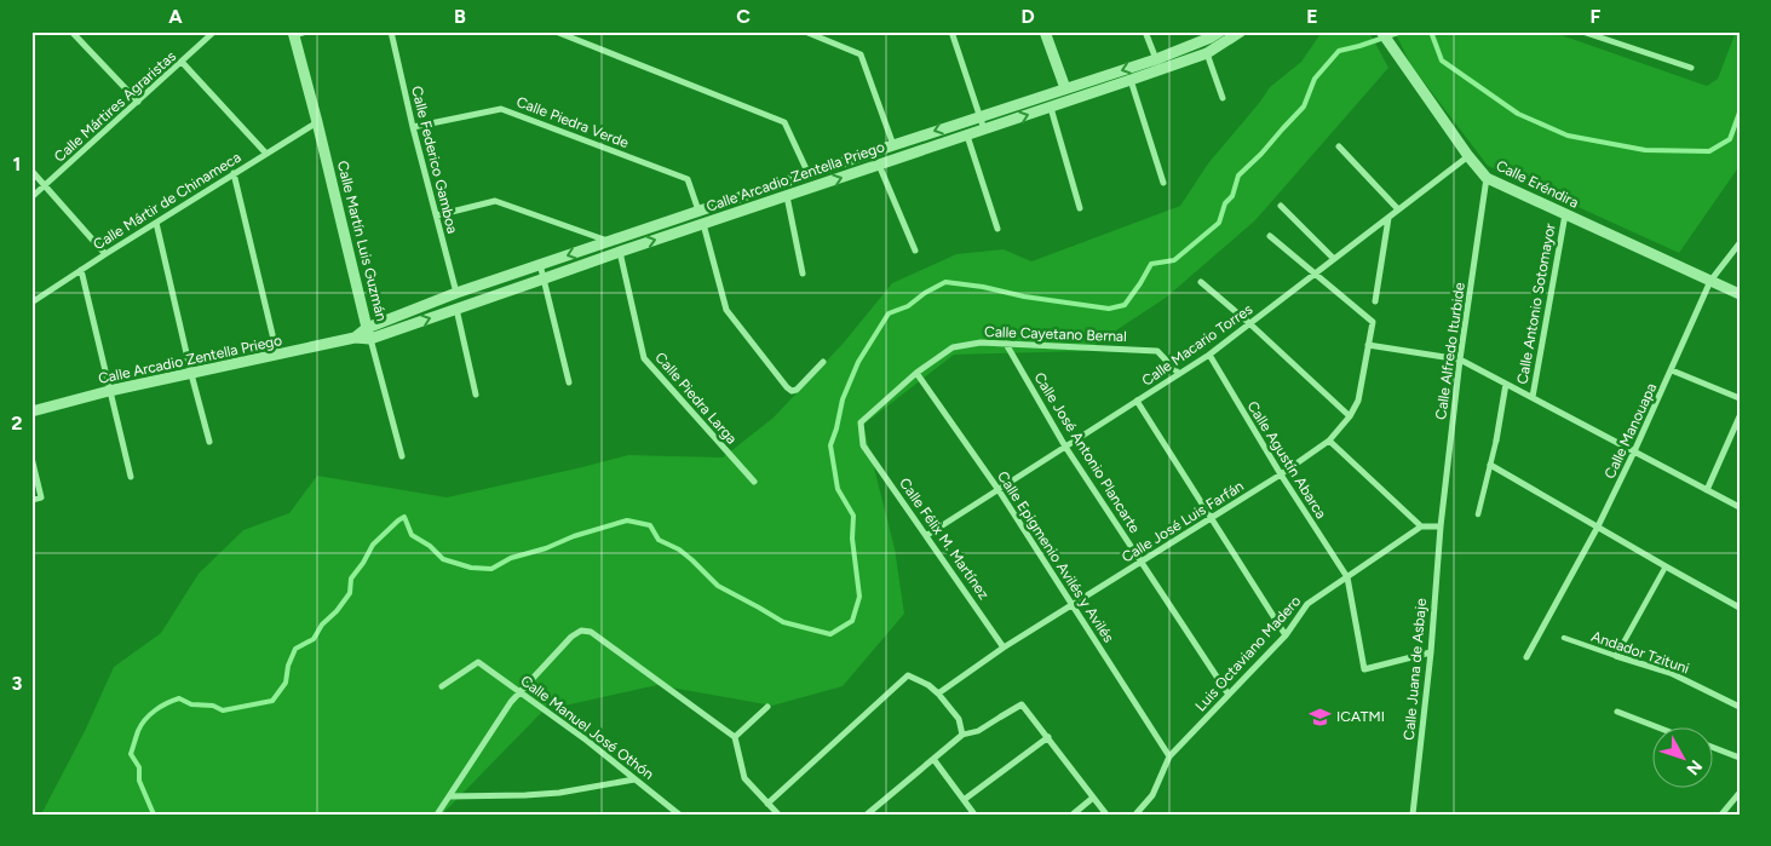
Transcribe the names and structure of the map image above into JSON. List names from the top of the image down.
{
  "streets": {
    "street": [
      "Calle Mártires Agraristas",
      "Calle Piedra Verde",
      "Calle Federico Gamboa",
      "Calle Arcadio Zentella Priego",
      "Calle Eréndira",
      "Calle Mártir de Chinameca",
      "Calle Martín Luis Guzmán",
      "Calle Antonio Sotomayor",
      "Calle Cayetano Bernal",
      "Calle Macario Torres",
      "Calle Alfredo Iturbide",
      "Calle Piedra Larga",
      "Calle Manouapa",
      "Calle José Antonio Plancarte",
      "Calle Agustín Abarca",
      "Calle José Luis Farfán",
      "Calle Félix M. Martínez",
      "Calle Epigmenio Avilés y Avilés",
      "Andador Tzituni",
      "Luis Octaviano Madero",
      "Calle Juana de Asbaje",
      "Calle Manuel José Othón"
    ]
  },
  "crossings": [
    ["Calle Piedra Verde", "Calle Federico Gamboa"],
    ["Calle Piedra Verde", "Calle Arcadio Zentella Priego"],
    ["Calle Federico Gamboa", "Calle Arcadio Zentella Priego"],
    ["Calle Arcadio Zentella Priego", "Calle Martín Luis Guzmán"],
    ["Calle Arcadio Zentella Priego", "Calle Piedra Larga"],
    ["Calle Eréndira", "Calle Antonio Sotomayor"],
    ["Calle Eréndira", "Calle Macario Torres"],
    ["Calle Eréndira", "Calle Alfredo Iturbide"],
    ["Calle Eréndira", "Calle Manouapa"],
    ["Calle Mártir de Chinameca", "Calle Martín Luis Guzmán"],
    ["Calle Cayetano Bernal", "Calle Macario Torres"],
    ["Calle Cayetano Bernal", "Calle José Antonio Plancarte"],
    ["Calle Cayetano Bernal", "Calle Félix M. Martínez"],
    ["Calle Cayetano Bernal", "Calle Epigmenio Avilés y Avilés"],
    ["Calle Macario Torres", "Calle José Antonio Plancarte"],
    ["Calle Macario Torres", "Calle Agustín Abarca"],
    ["Calle Macario Torres", "Calle José Luis Farfán"],
    ["Calle Macario Torres", "Calle Félix M. Martínez"],
    ["Calle Macario Torres", "Calle Epigmenio Avilés y Avilés"],
    ["Calle Alfredo Iturbide", "Calle Juana de Asbaje"],
    ["Calle José Antonio Plancarte", "Calle José Luis Farfán"],
    ["Calle José Antonio Plancarte", "Luis Octaviano Madero"],
    ["Calle Agustín Abarca", "Calle José Luis Farfán"],
    ["Calle Agustín Abarca", "Luis Octaviano Madero"],
    ["Calle José Luis Farfán", "Calle Félix M. Martínez"],
    ["Calle José Luis Farfán", "Calle Epigmenio Avilés y Avilés"],
    ["Calle Epigmenio Avilés y Avilés", "Luis Octaviano Madero"]
  ],
  "places": {
    "school or university": ["ICATMI"]
  },
  "north": "bottom right",
  "grid": {
    "columns": [
      "A",
      "B",
      "C",
      "D",
      "E",
      "F"
    ],
    "rows": ["1", "2", "3"]
  }
}
